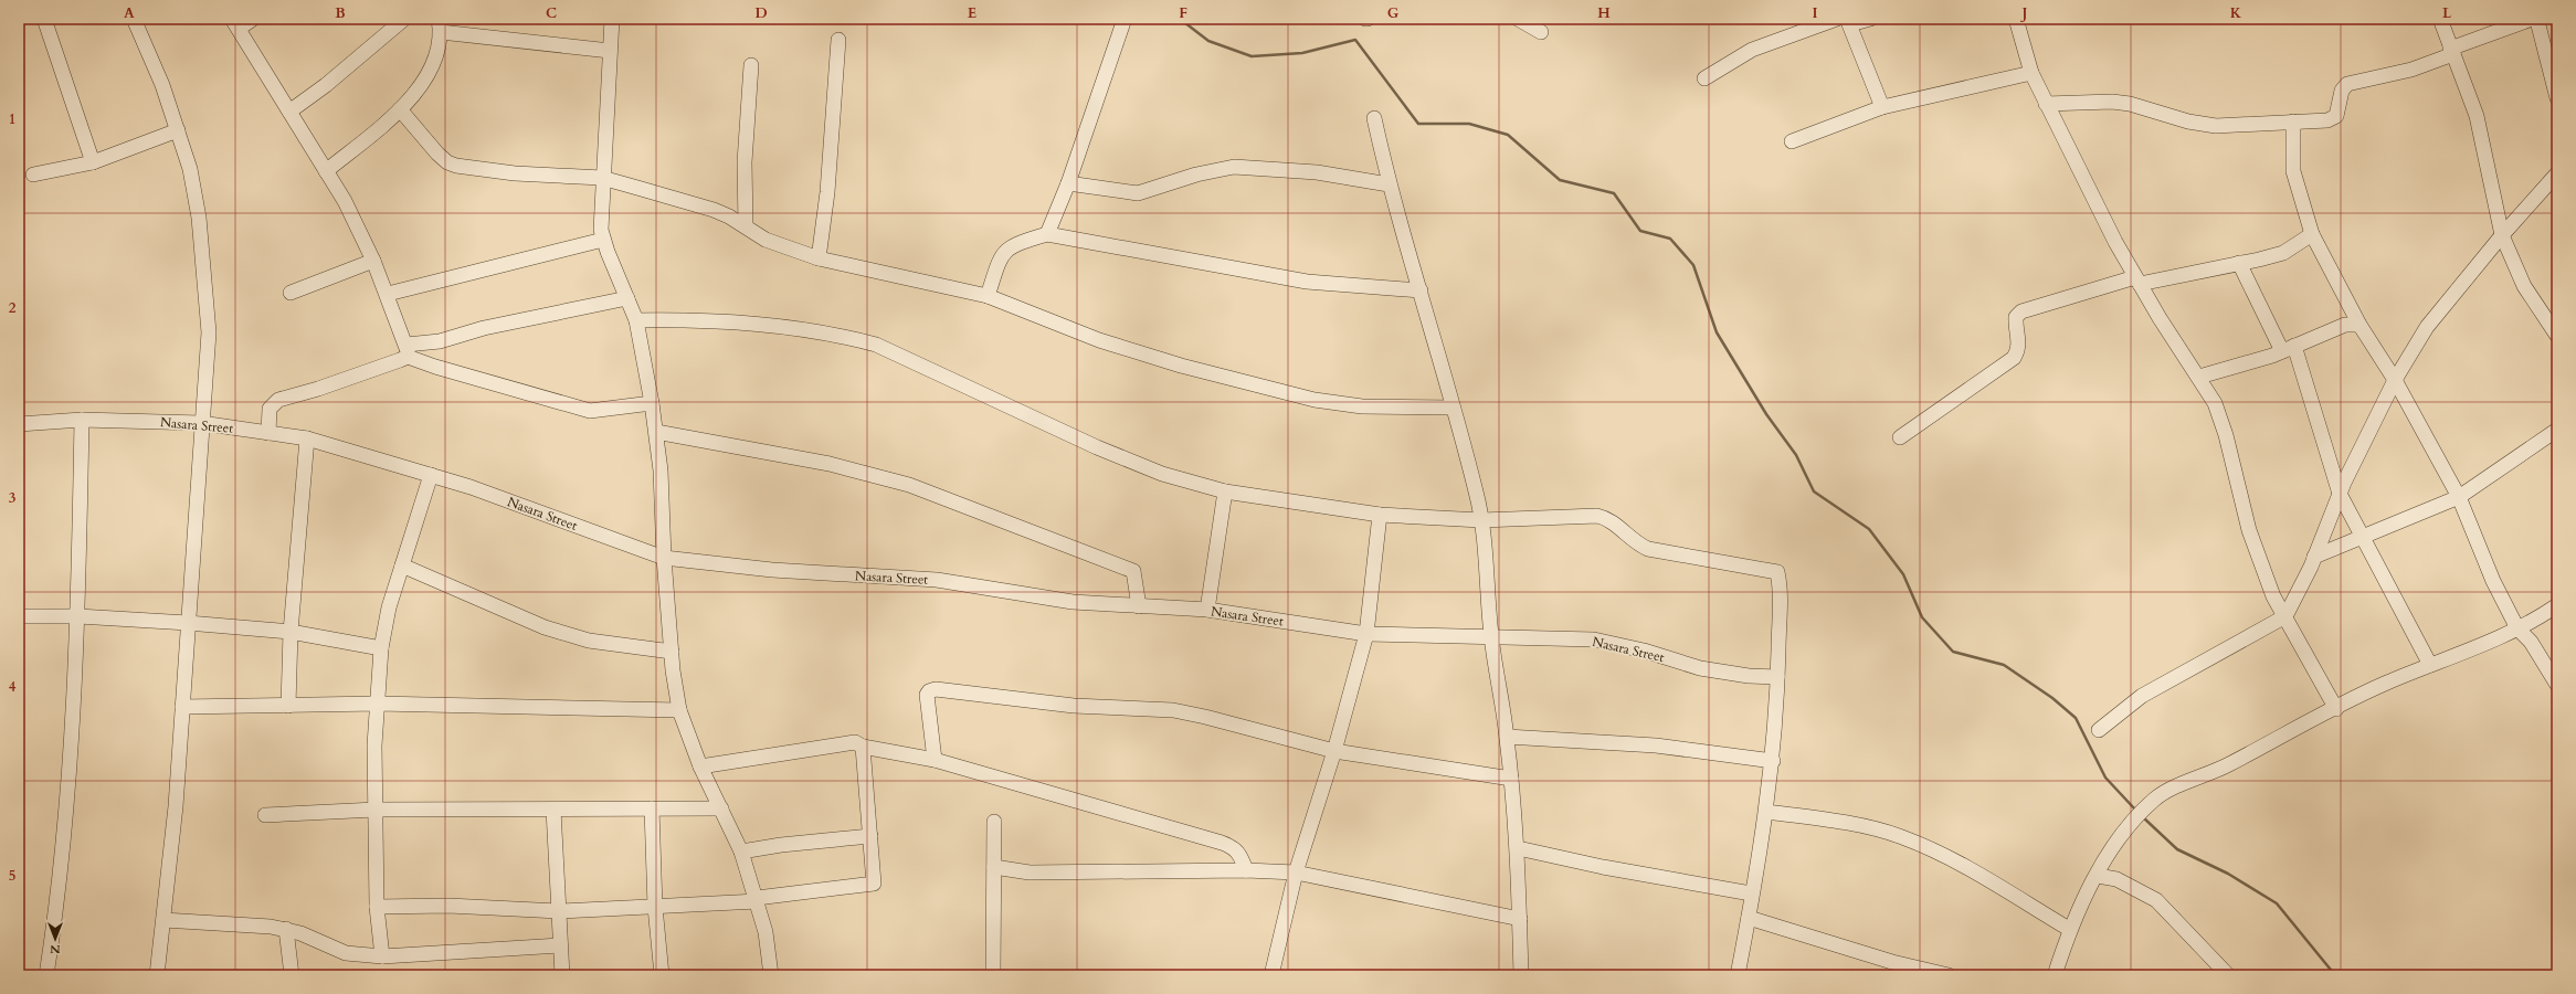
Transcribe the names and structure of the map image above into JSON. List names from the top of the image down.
{
  "streets": {
    "street": ["Nasara Street"]
  },
  "north": "bottom",
  "grid": {
    "columns": [
      "A",
      "B",
      "C",
      "D",
      "E",
      "F",
      "G",
      "H",
      "I",
      "J",
      "K",
      "L"
    ],
    "rows": [
      "1",
      "2",
      "3",
      "4",
      "5"
    ]
  }
}
